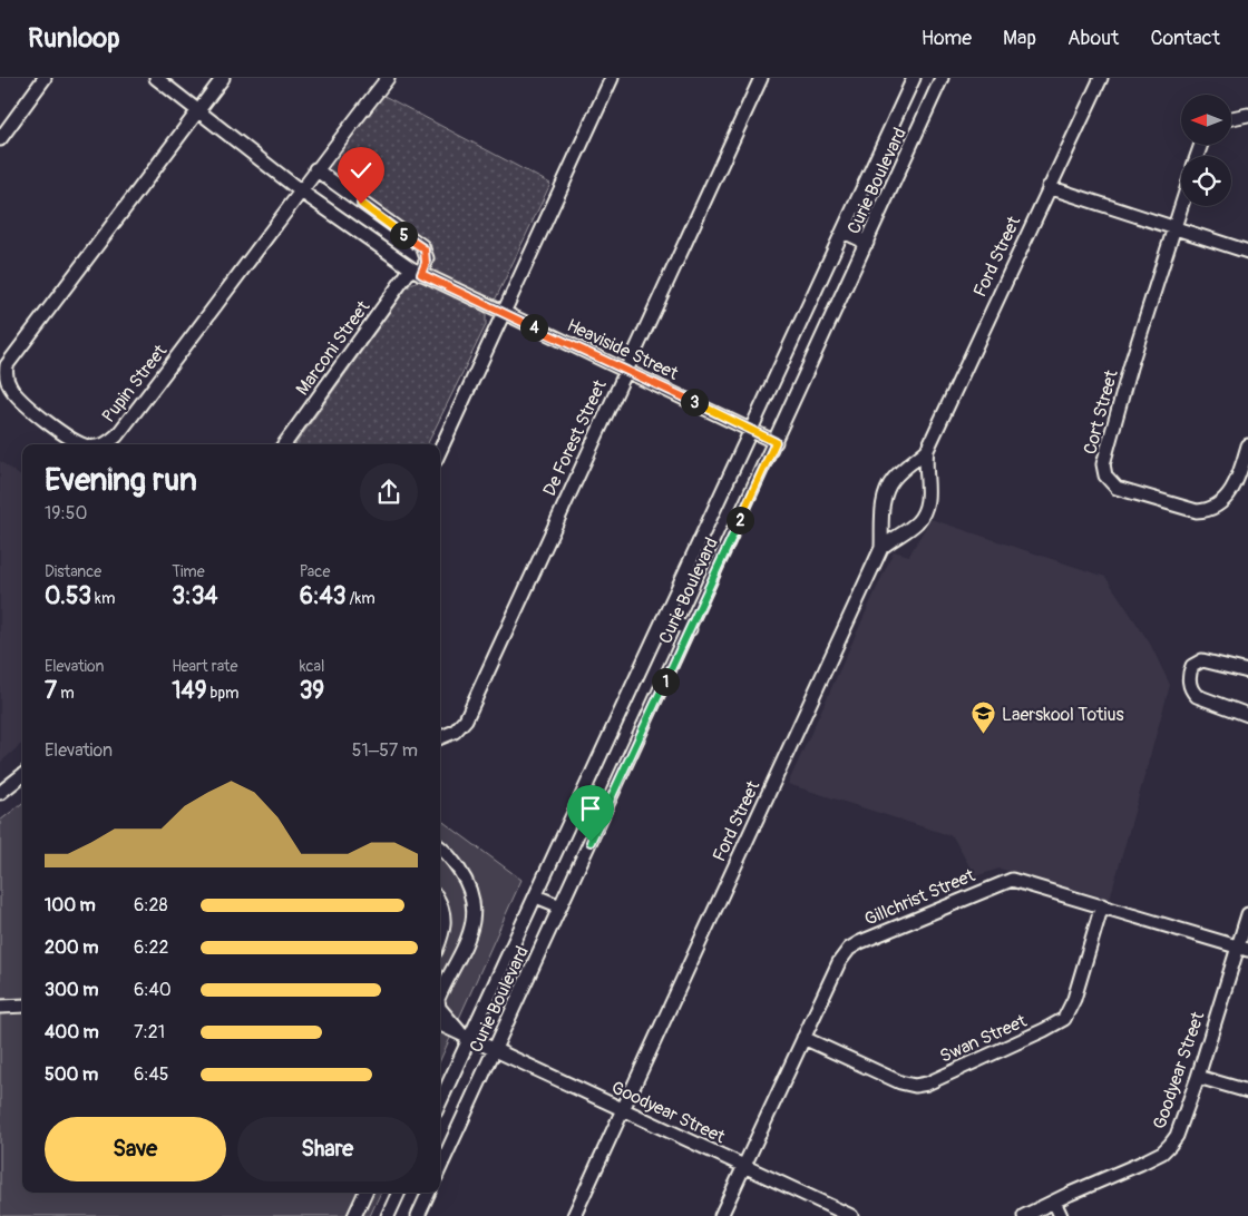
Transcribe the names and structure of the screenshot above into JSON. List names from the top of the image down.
{
  "streets": {
    "street": [
      "Curie Boulevard",
      "Ford Street",
      "Marconi Street",
      "Heaviside Street",
      "Pupin Street",
      "Cort Street",
      "De Forest Street",
      "Gillchrist Street",
      "Swan Street",
      "Goodyear Street"
    ]
  },
  "crossings": [
    ["Curie Boulevard", "Heaviside Street"],
    ["Curie Boulevard", "Goodyear Street"],
    ["Ford Street", "Goodyear Street"],
    ["Marconi Street", "Heaviside Street"],
    ["Heaviside Street", "Pupin Street"],
    ["Heaviside Street", "De Forest Street"],
    ["Gillchrist Street", "Swan Street"],
    ["Gillchrist Street", "Goodyear Street"]
  ],
  "places": {
    "school or university": ["Laerskool Totius"]
  },
  "north": "left",
  "page": {
    "header": "Runloop",
    "nav": [
      "Home",
      "Map",
      "About",
      "Contact"
    ],
    "pins": [
      "5",
      "4",
      "3",
      "2",
      "1"
    ],
    "heading": ["Evening run", "19:50"],
    "stats": [
      ["Distance", "0.53 km"],
      ["Time", "3:34"],
      ["Pace", "6:43 /km"],
      ["Elevation", "7 m"],
      ["Heart rate", "149 bpm"],
      ["kcal", "39"]
    ],
    "chart": ["Elevation", "51–57 m"],
    "list": [
      {
        "name": "100 m",
        "note": "6:28"
      },
      {
        "name": "200 m",
        "note": "6:22"
      },
      {
        "name": "300 m",
        "note": "6:40"
      },
      {
        "name": "400 m",
        "note": "7:21"
      },
      {
        "name": "500 m",
        "note": "6:45"
      }
    ],
    "buttons": ["Save", "Share"]
  }
}
